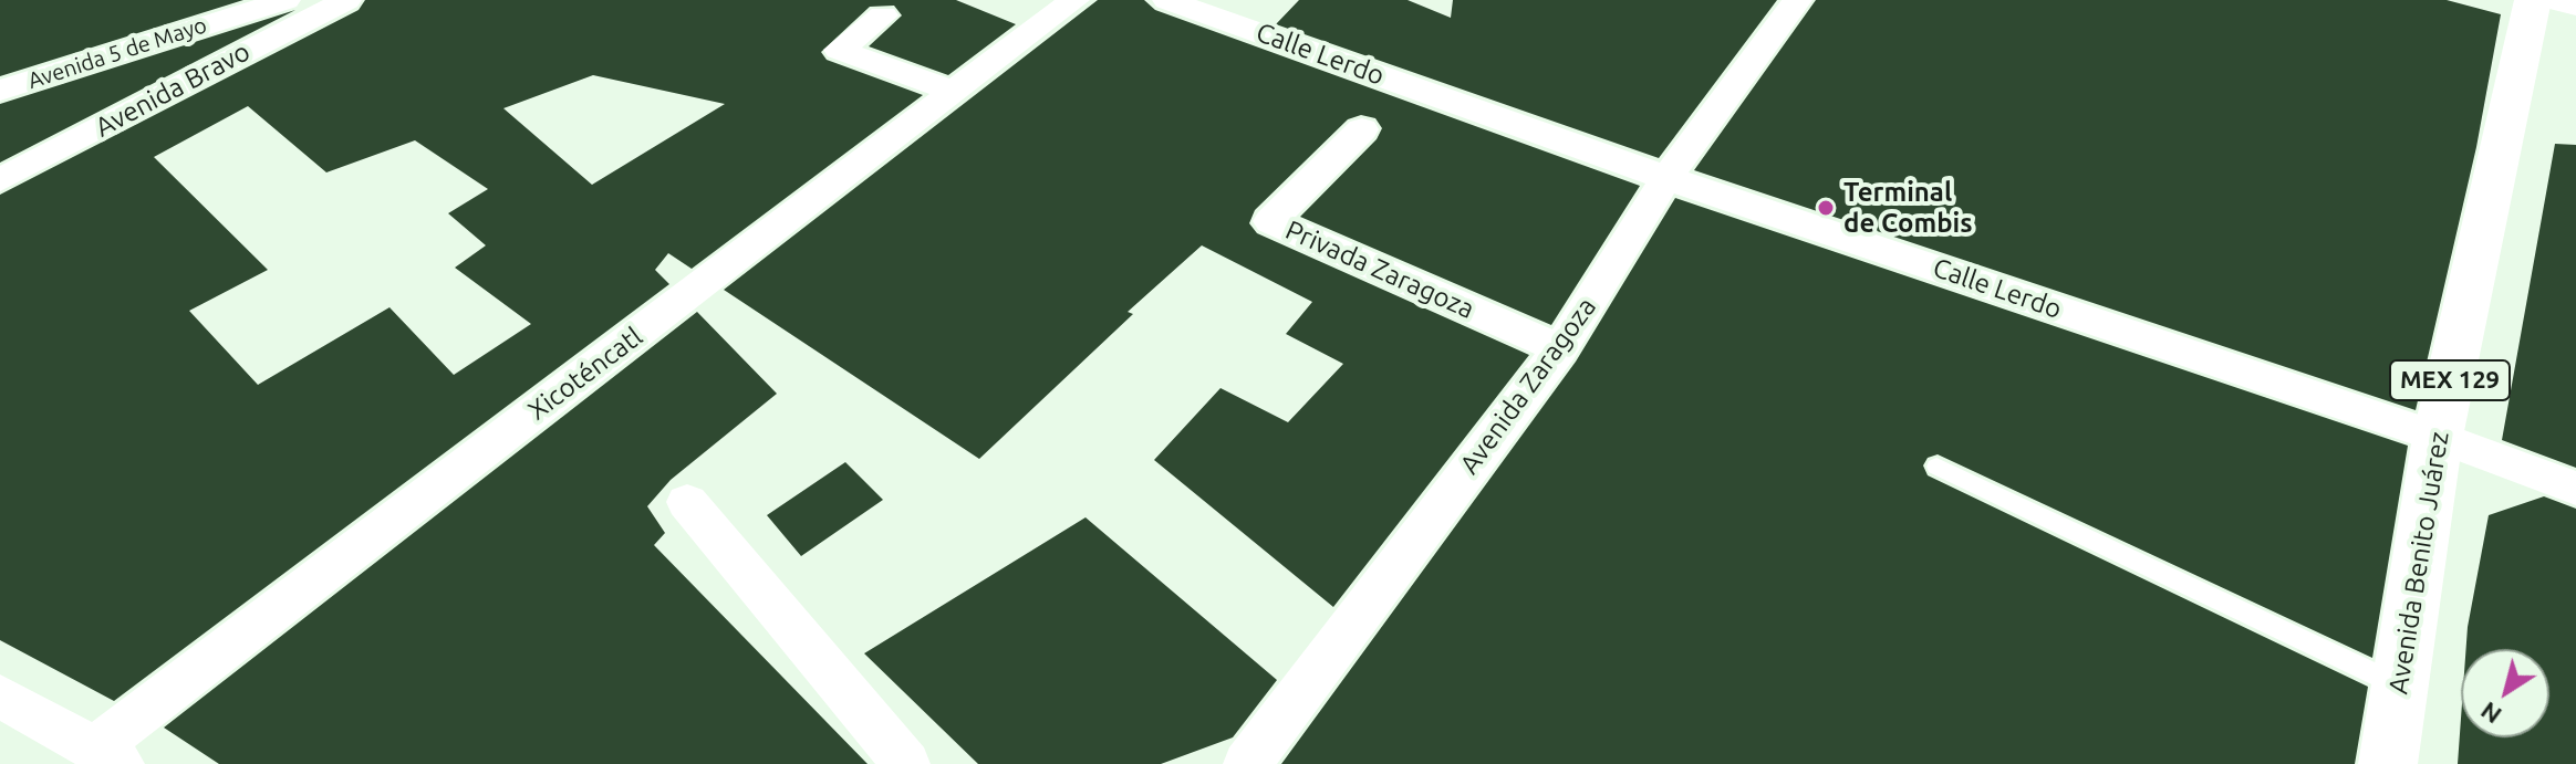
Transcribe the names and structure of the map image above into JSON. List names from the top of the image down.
{
  "streets": {
    "main road": ["MEX 129", "Avenida Benito Juárez"],
    "street": [
      "Avenida 5 de Mayo",
      "Calle Lerdo",
      "Avenida Bravo",
      "Privada Zaragoza",
      "Xicoténcatl",
      "Avenida Zaragoza"
    ]
  },
  "crossings": [
    ["Calle Lerdo", "Avenida Zaragoza"],
    ["Calle Lerdo", "Avenida Benito Juárez"],
    ["Privada Zaragoza", "Avenida Zaragoza"]
  ],
  "places": ["Terminal de Combis"],
  "north": "bottom left"
}
